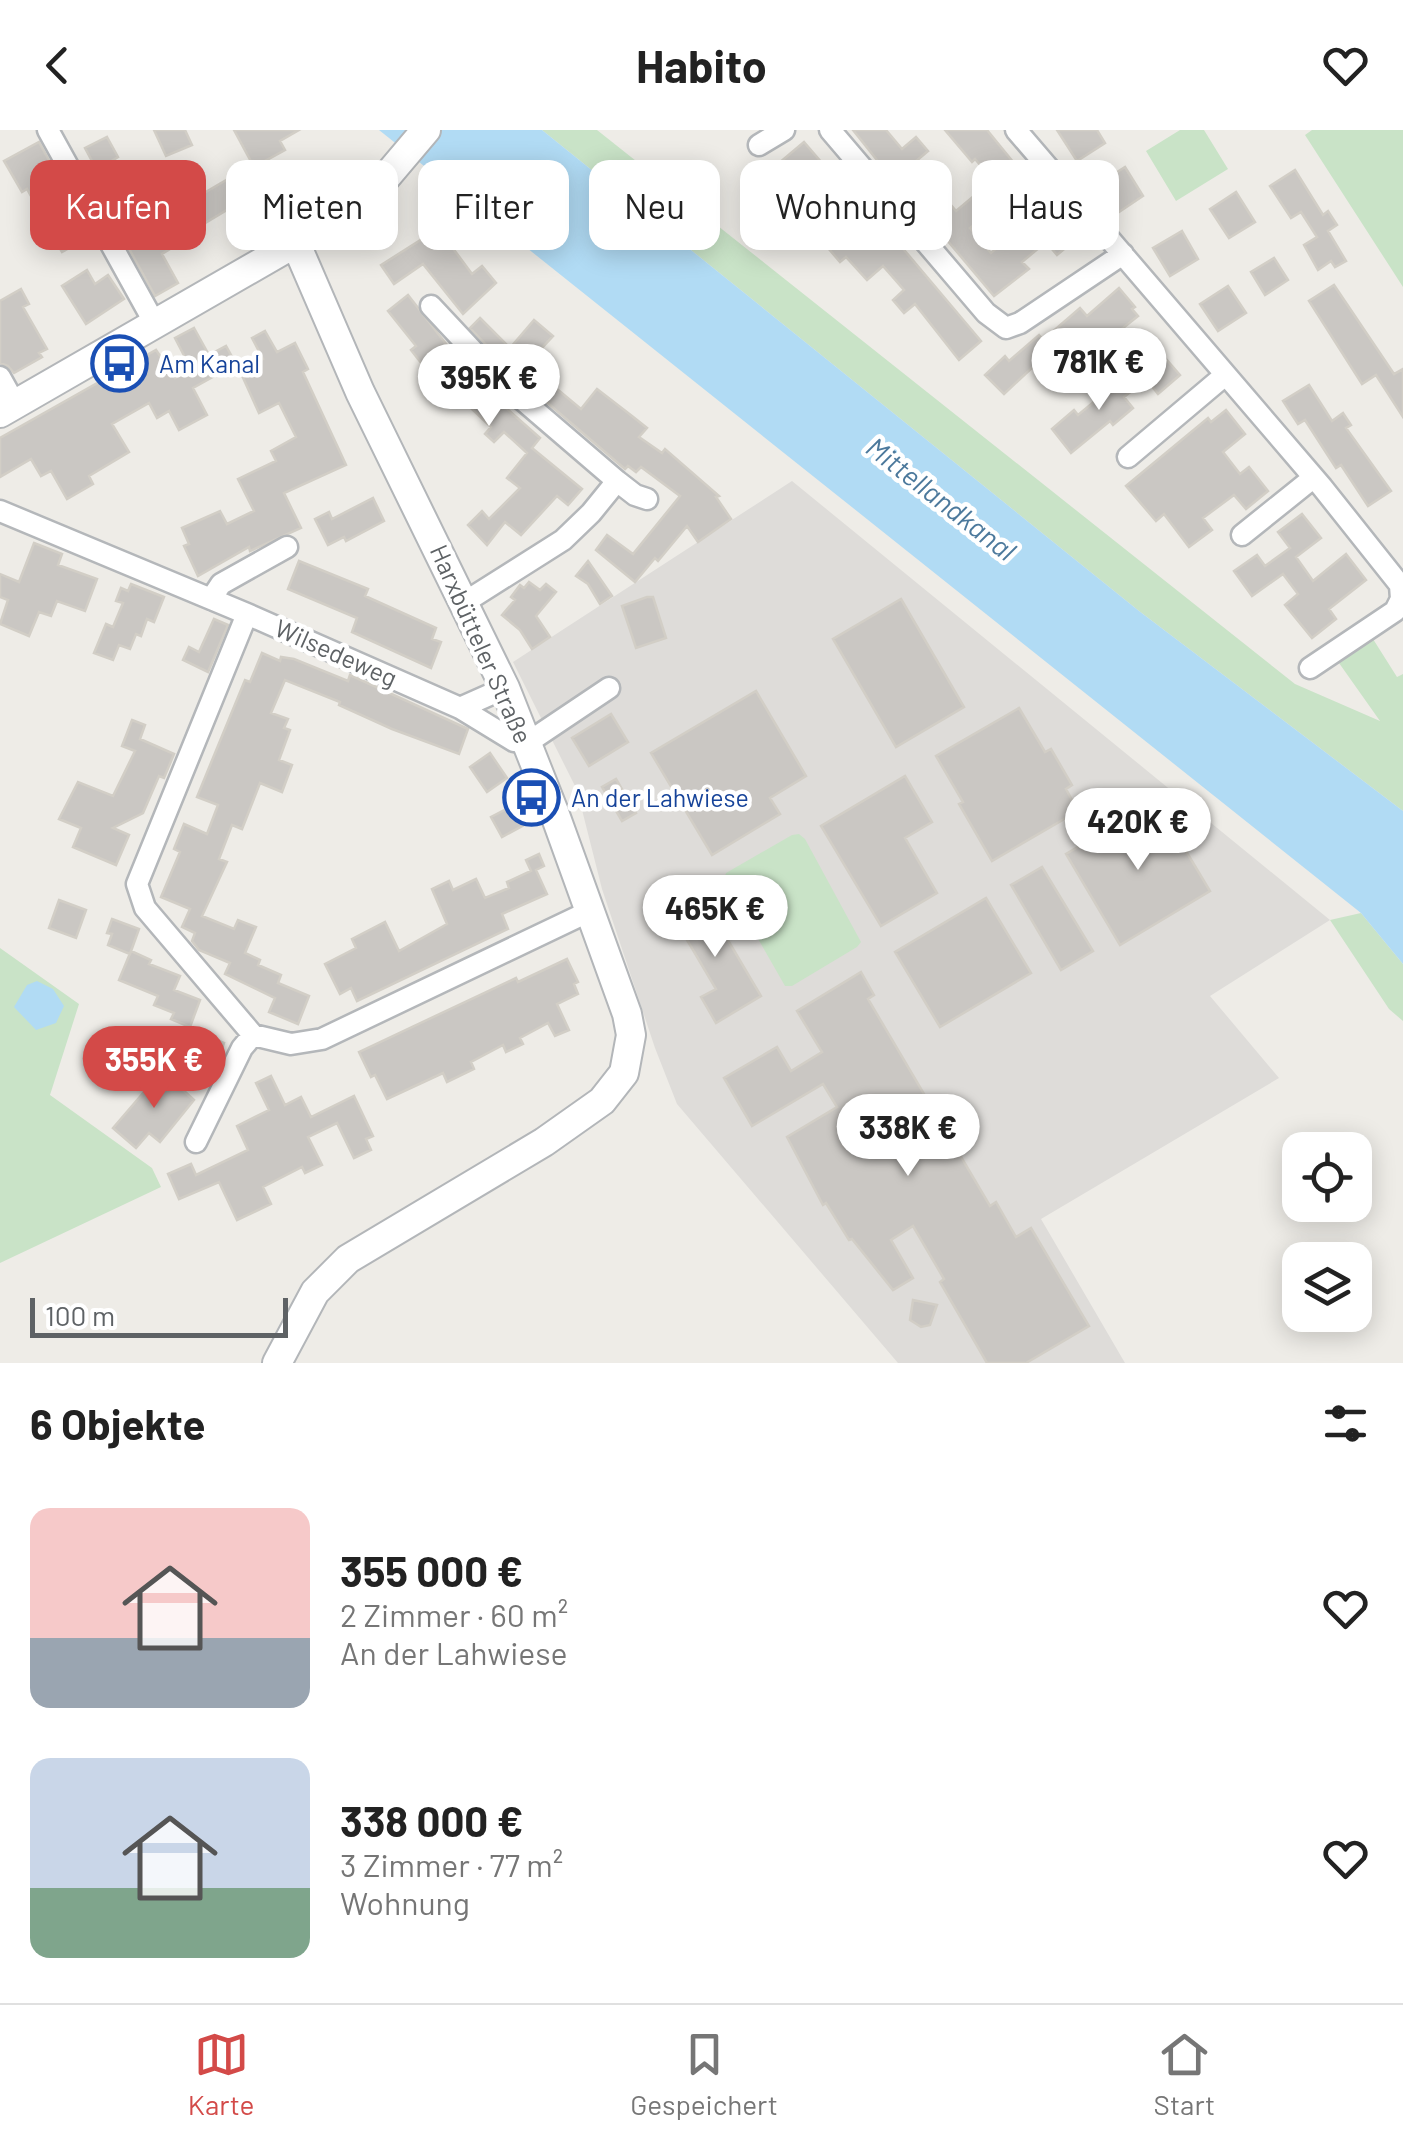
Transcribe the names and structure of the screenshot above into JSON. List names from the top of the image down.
{
  "streets": {
    "street": ["Harxbütteler Straße", "Wilsedeweg"]
  },
  "crossings": [
    ["Harxbütteler Straße", "Wilsedeweg"]
  ],
  "water": ["Mittellandkanal"],
  "places": {
    "bus stop": ["Am Kanal", "An der Lahwiese"]
  },
  "scale_bar": "100 m",
  "page": {
    "header": "Habito",
    "chip": [
      "Kaufen",
      "Mieten",
      "Filter",
      "Neu",
      "Wohnung",
      "Haus"
    ],
    "price": [
      "781K €",
      "395K €",
      "420K €",
      "465K €",
      "355K €",
      "338K €"
    ],
    "scale": "100 m",
    "heading": "6 Objekte",
    "list": [
      {
        "name": "355 000 €",
        "note": "2 Zimmer · 60 m² · An der Lahwiese"
      },
      {
        "name": "338 000 €",
        "note": "3 Zimmer · 77 m² · Wohnung"
      }
    ],
    "tabs": ["Karte", "Gespeichert", "Start"]
  }
}
